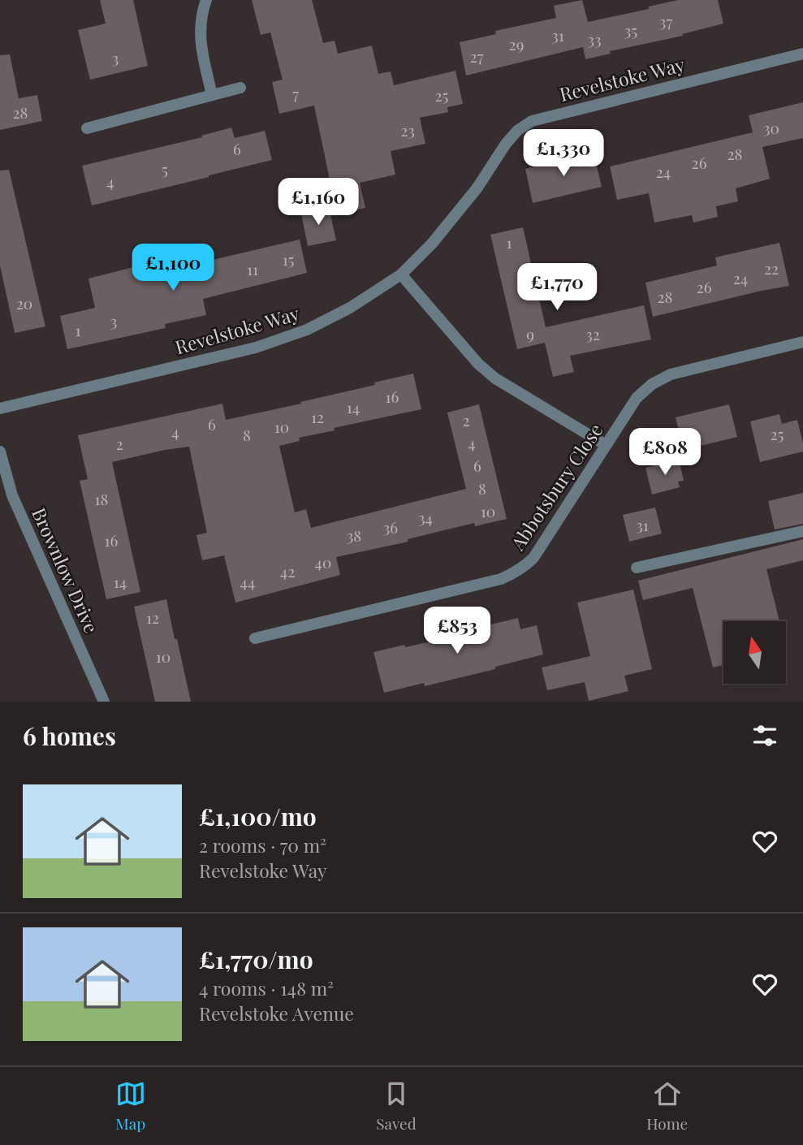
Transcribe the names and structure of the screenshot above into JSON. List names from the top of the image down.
{
  "streets": {
    "street": ["Revelstoke Way", "Abbotsbury Close", "Brownlow Drive"]
  },
  "house_numbers": [
    "37",
    "35",
    "31",
    "33",
    "29",
    "27",
    "3",
    "7",
    "25",
    "28",
    "30",
    "23",
    "6",
    "28",
    "26",
    "5",
    "24",
    "4",
    "1",
    "15",
    "22",
    "11",
    "24",
    "26",
    "28",
    "20",
    "3",
    "1",
    "9",
    "32",
    "16",
    "14",
    "12",
    "2",
    "6",
    "10",
    "4",
    "25",
    "8",
    "4",
    "2",
    "6",
    "8",
    "18",
    "10",
    "34",
    "31",
    "36",
    "38",
    "16",
    "40",
    "42",
    "14",
    "44",
    "12",
    "10"
  ],
  "north": "top",
  "page": {
    "price": [
      "£1,330",
      "£1,160",
      "£1,100",
      "£1,770",
      "£808",
      "£853"
    ],
    "heading": "6 homes",
    "list": [
      {
        "name": "£1,100/mo",
        "note": "2 rooms · 70 m² · Revelstoke Way"
      },
      {
        "name": "£1,770/mo",
        "note": "4 rooms · 148 m² · Revelstoke Avenue"
      }
    ],
    "tabs": ["Map", "Saved", "Home"]
  }
}
